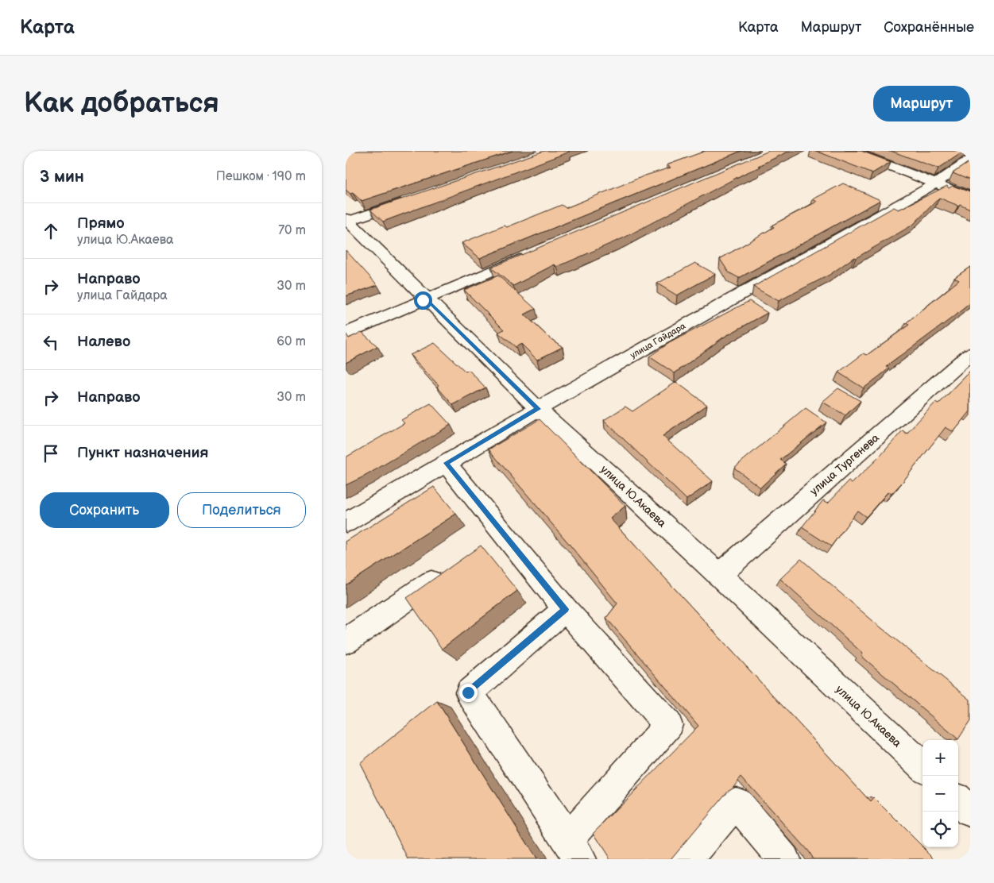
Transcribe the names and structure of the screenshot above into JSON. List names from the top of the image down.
{
  "streets": {
    "street": ["улица Гайдара", "улица Тургенева", "улица Ю.Акаева"]
  },
  "crossings": [
    ["улица Гайдара", "улица Ю.Акаева"],
    ["улица Тургенева", "улица Ю.Акаева"]
  ],
  "page": {
    "header": "Карта",
    "nav": ["Карта", "Маршрут", "Сохранённые"],
    "buttons": [
      "Маршрут",
      ["Сохранить", "Поделиться"]
    ],
    "title": "Как добраться",
    "heading": ["3 мин", "Пешком · 190 m"],
    "list": [
      ["Прямо", "улица Ю.Акаева", "70 m"],
      ["Направо", "улица Гайдара", "30 m"],
      ["Налево", "60 m"],
      ["Направо", "30 m"],
      "Пункт назначения"
    ],
    "map_buttons": ["+", "−"]
  }
}
